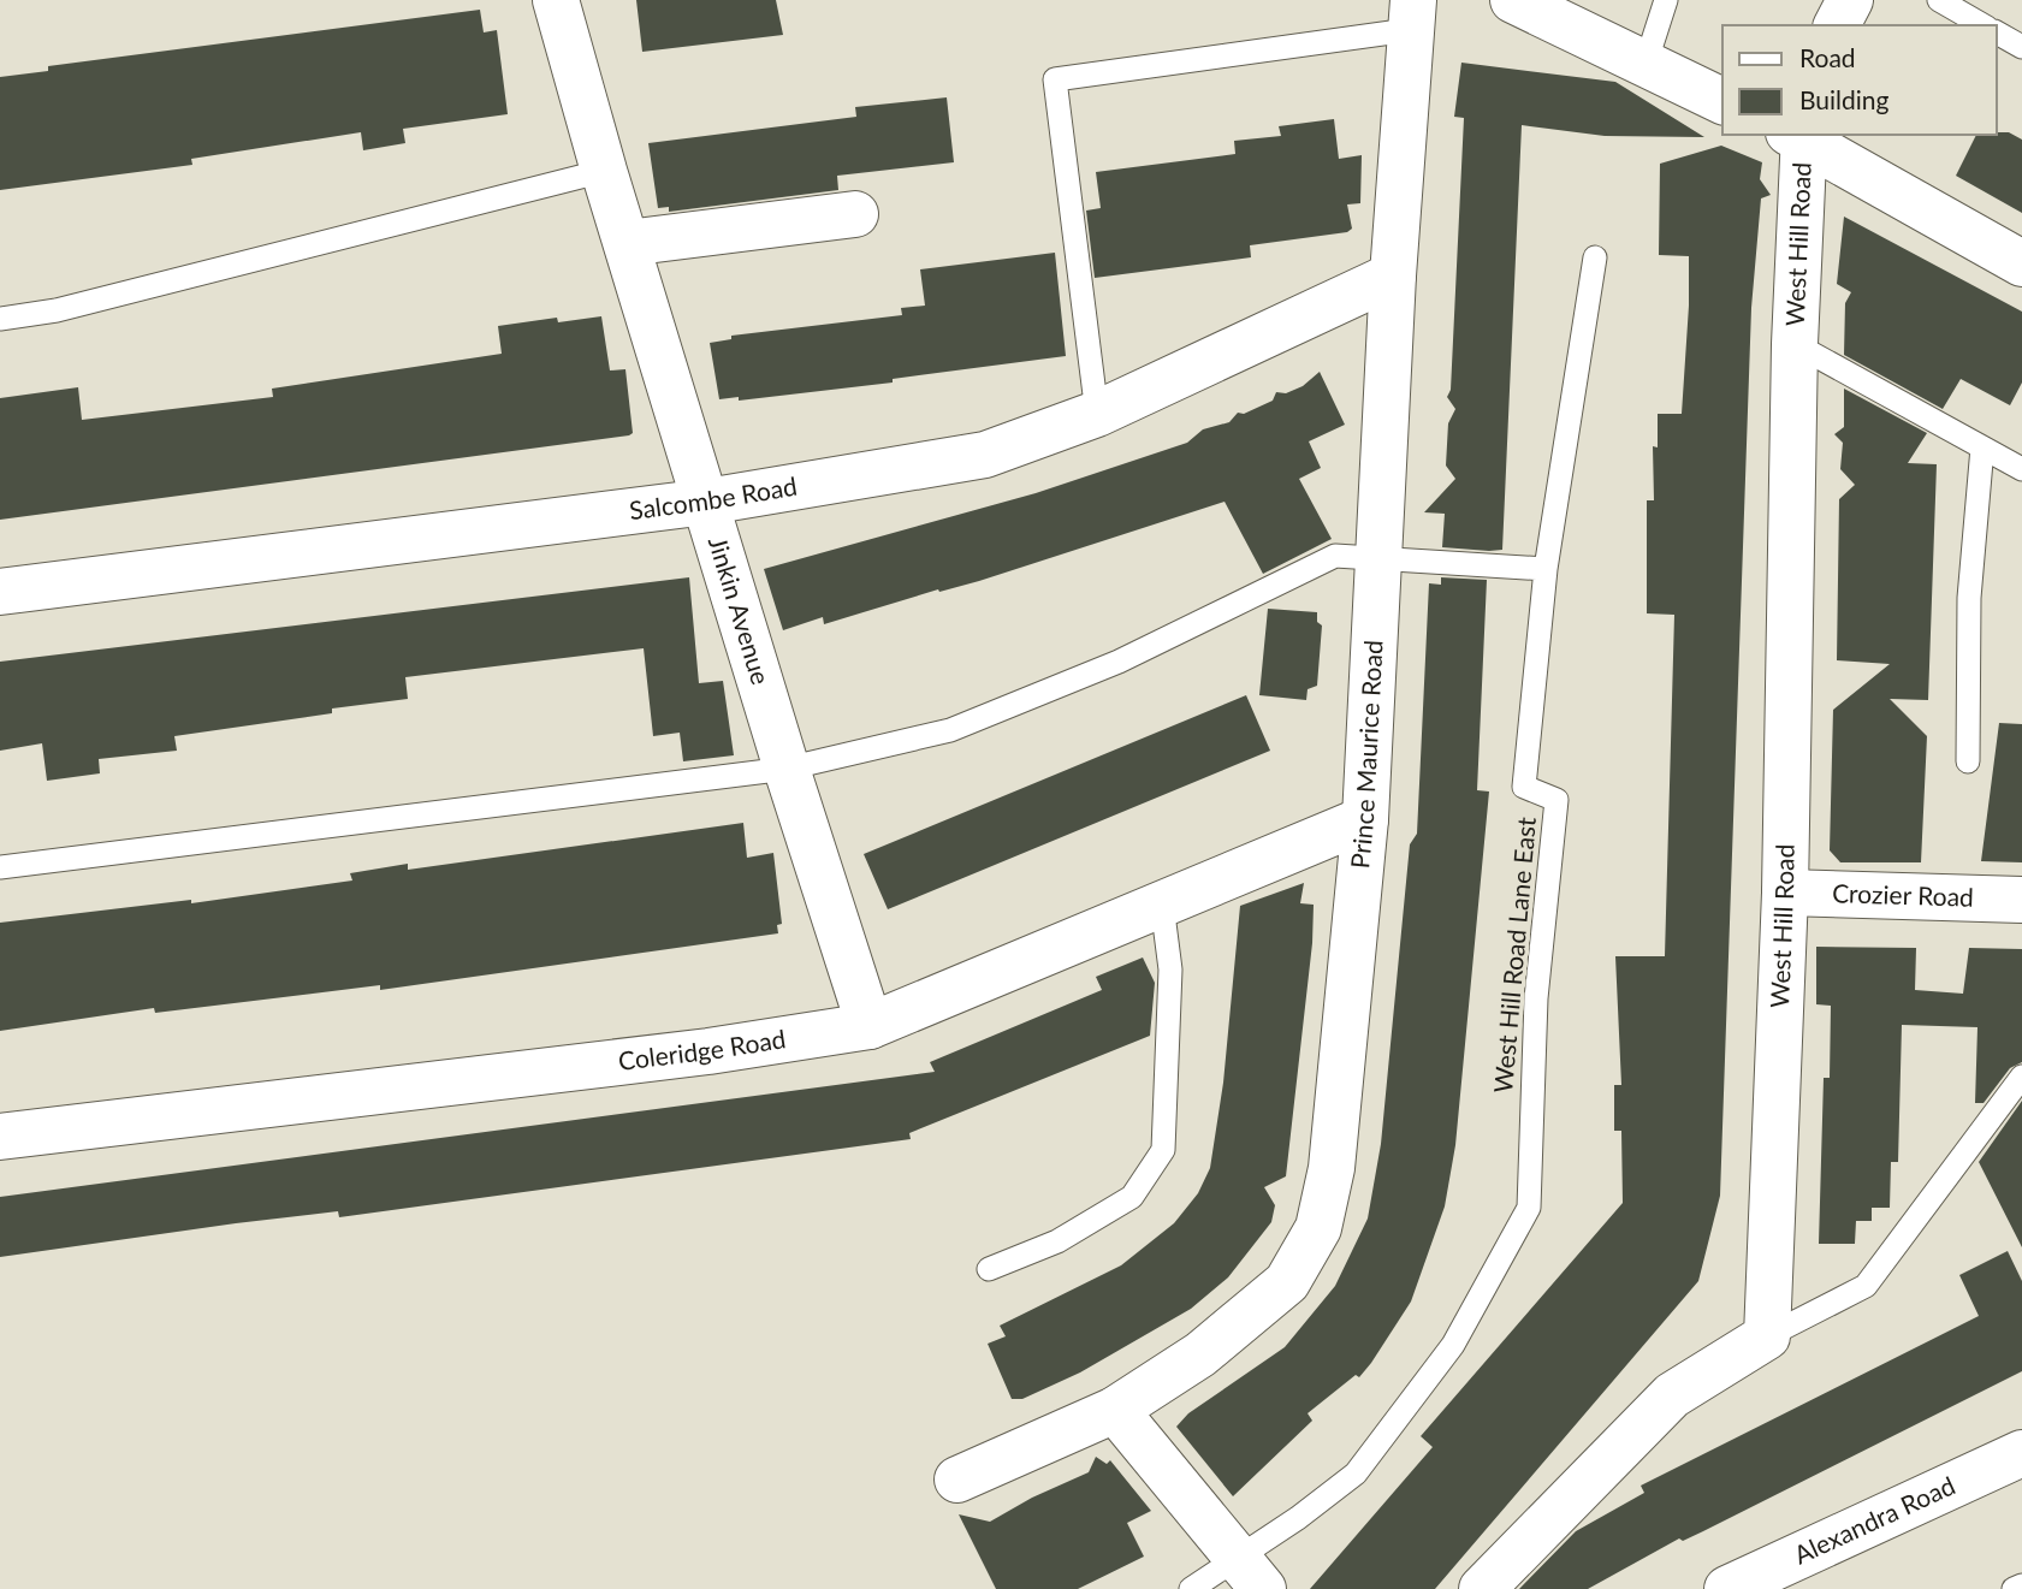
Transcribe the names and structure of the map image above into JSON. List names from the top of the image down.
{
  "streets": {
    "street": [
      "West Hill Road",
      "Salcombe Road",
      "Jinkin Avenue",
      "Prince Maurice Road",
      "Crozier Road",
      "Coleridge Road",
      "Alexandra Road"
    ],
    "lane": ["West Hill Road Lane East"]
  },
  "crossings": [
    ["West Hill Road", "Crozier Road"],
    ["Salcombe Road", "Jinkin Avenue"],
    ["Salcombe Road", "Prince Maurice Road"],
    ["Jinkin Avenue", "Coleridge Road"],
    ["Prince Maurice Road", "Coleridge Road"]
  ],
  "legend": ["Road", "Building"]
}
